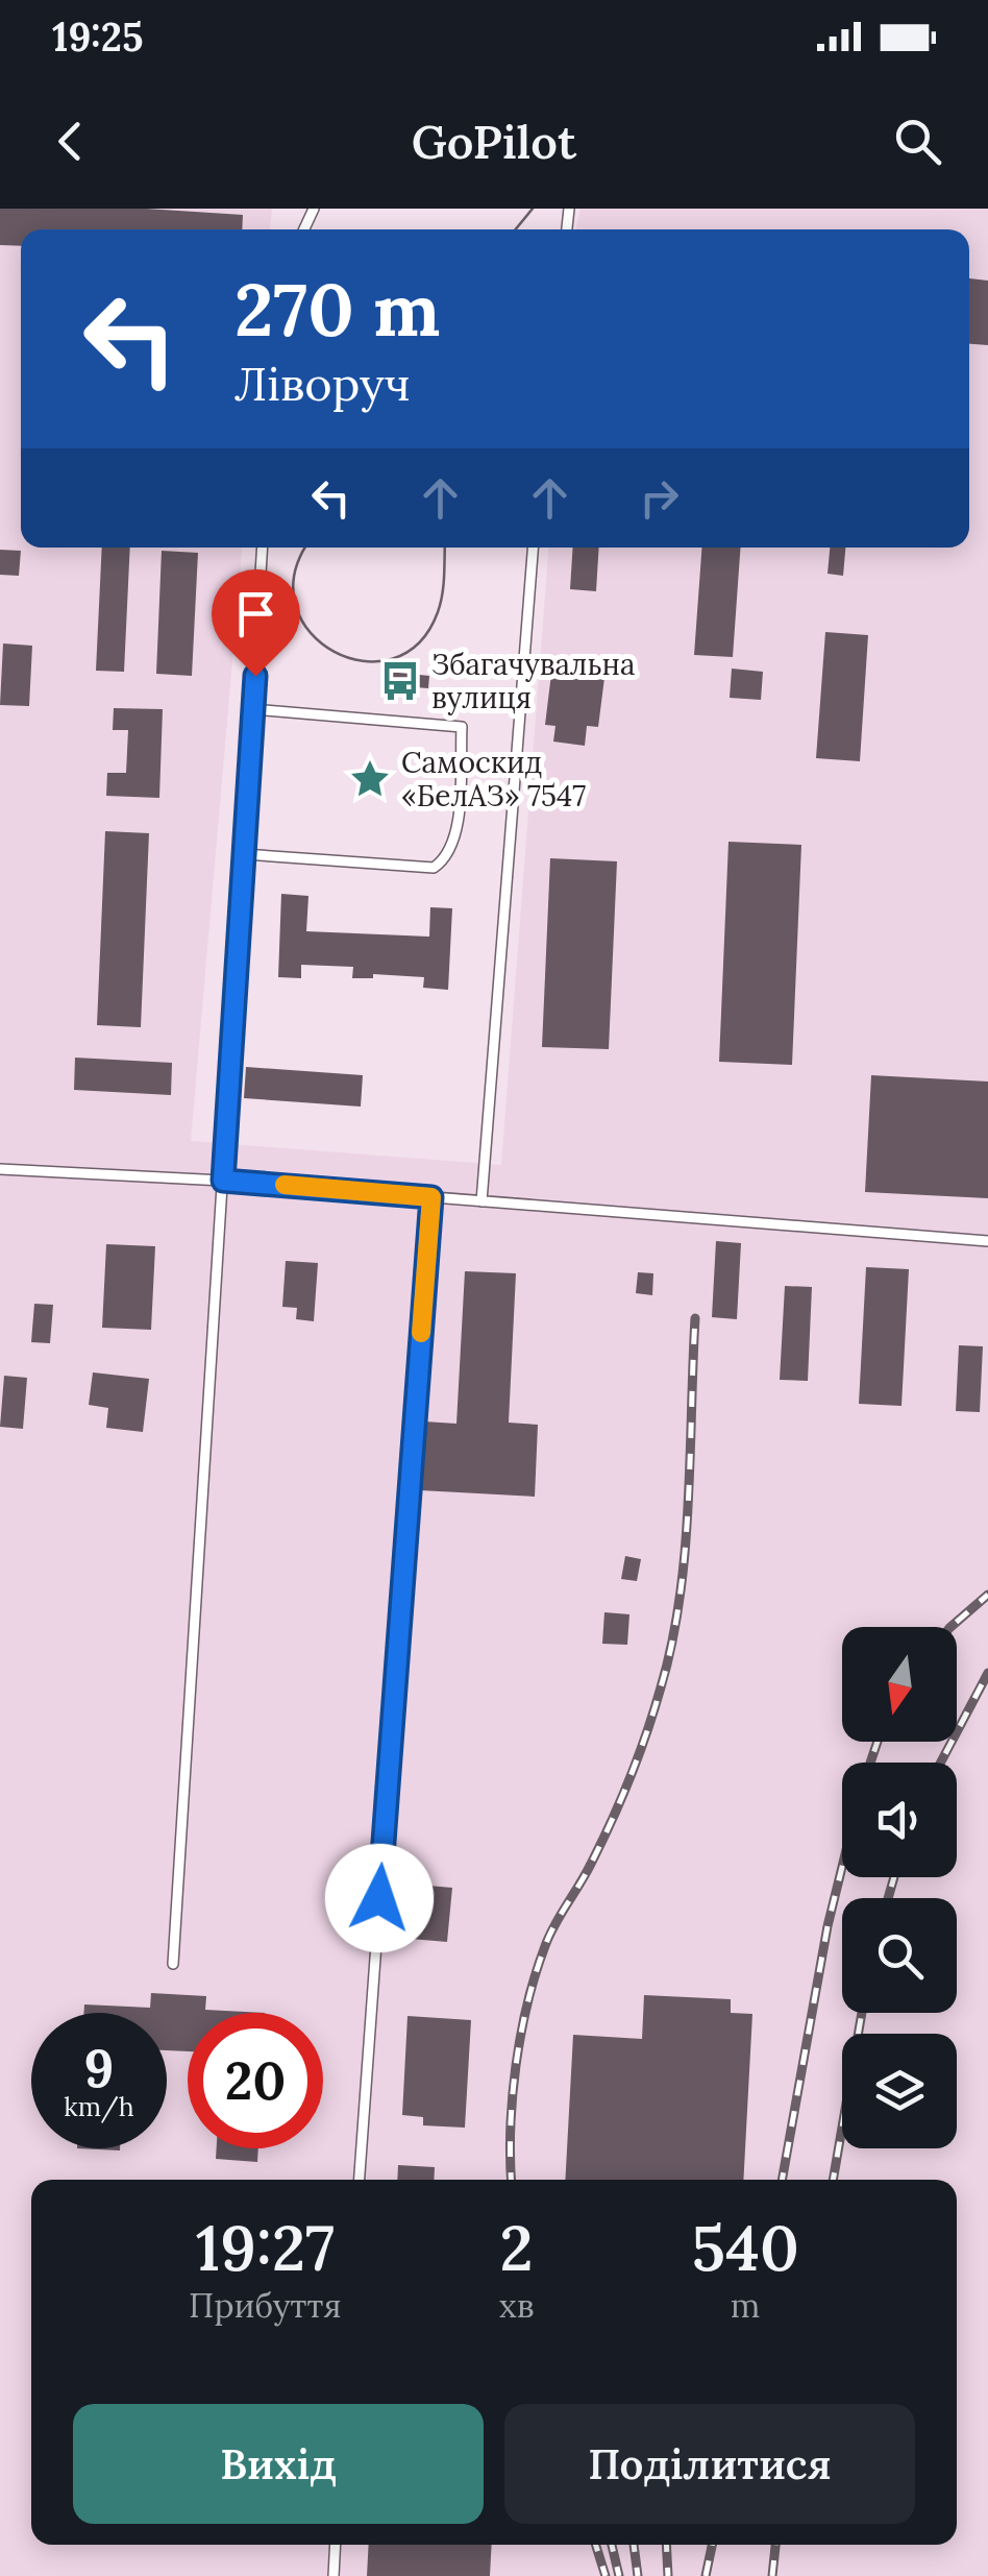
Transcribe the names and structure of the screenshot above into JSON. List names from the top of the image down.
{
  "places": {
    "bus stop": ["Збагачувальна вулиця"],
    "place": ["Самоскид «БелАЗ» 7547"]
  },
  "north": "bottom",
  "page": {
    "status": "19:25",
    "header": "GoPilot",
    "turn": ["270 m", "Ліворуч"],
    "speed": "9 km/h",
    "limit": "20",
    "eta": [
      "19:27",
      "Прибуття",
      "2",
      "хв",
      "540",
      "m"
    ],
    "buttons": ["Вихід", "Поділитися"]
  }
}
